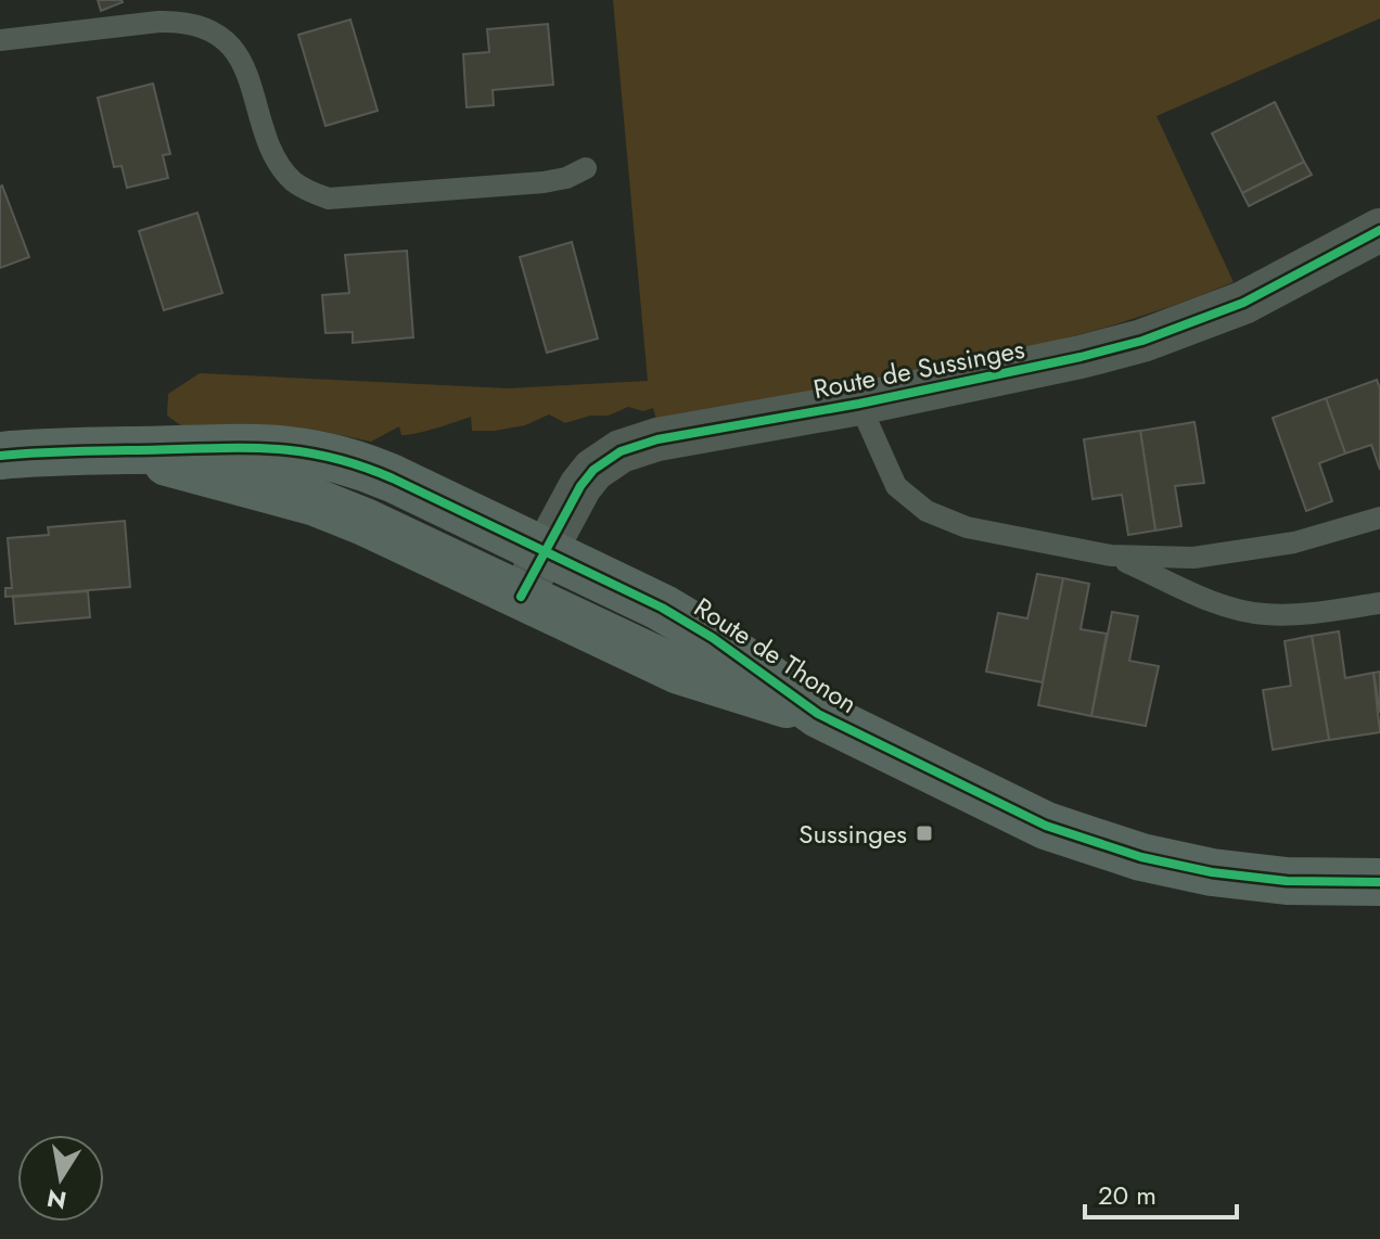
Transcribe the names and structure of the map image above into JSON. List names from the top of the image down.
{
  "streets": {
    "main road": ["Route de Thonon"],
    "street": ["Route de Sussinges"]
  },
  "crossings": [
    ["Route de Sussinges", "Route de Thonon"]
  ],
  "places": {
    "transit": ["Sussinges"]
  },
  "scale_bar": "20 m",
  "north": "bottom"
}
